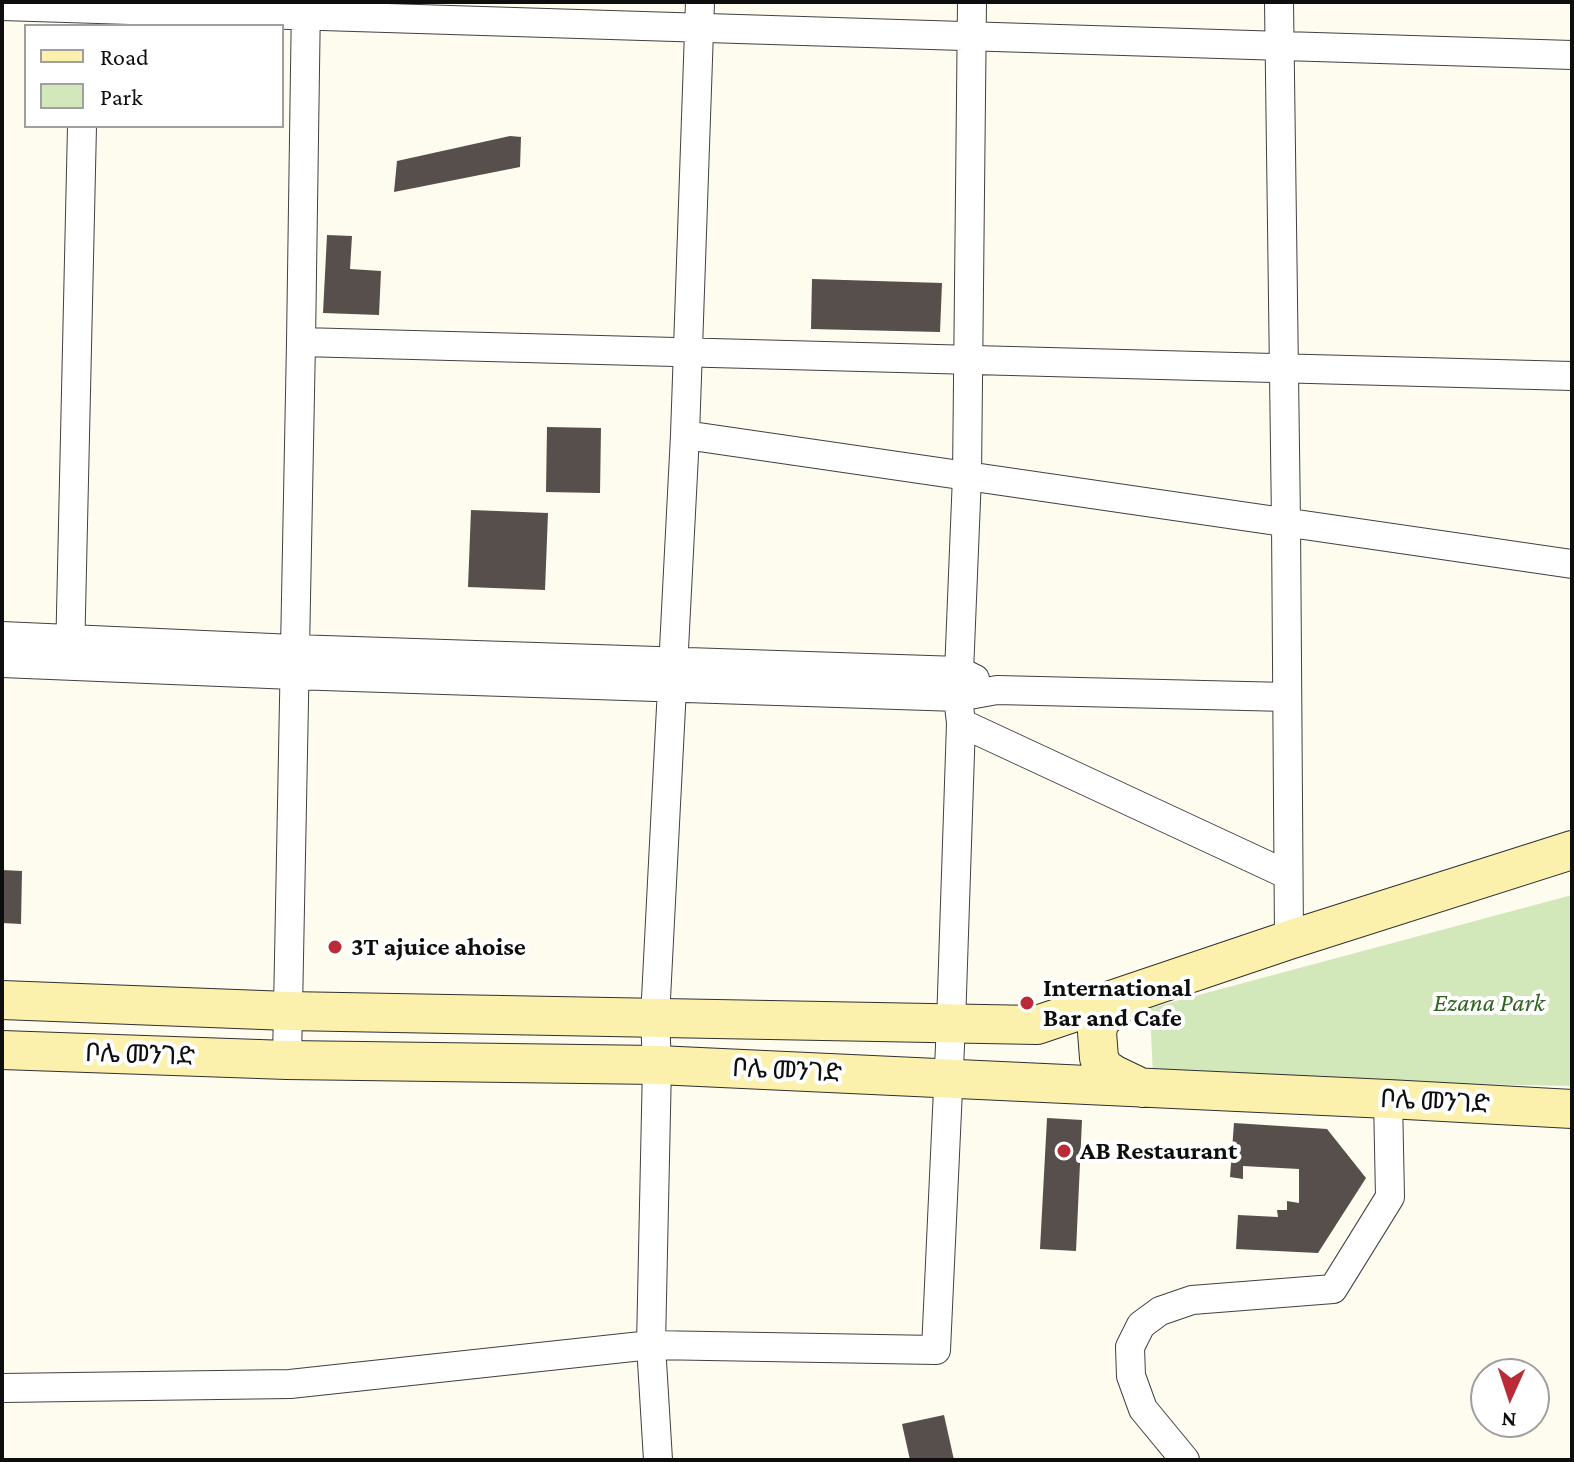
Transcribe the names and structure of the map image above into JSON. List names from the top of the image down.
{
  "streets": {
    "main road": ["ቦሌ መንገድ"]
  },
  "parks": ["Ezana Park"],
  "places": ["3T ajuice ahoise", "International Bar and Cafe", "AB Restaurant"],
  "legend": ["Road", "Park"],
  "north": "bottom"
}
